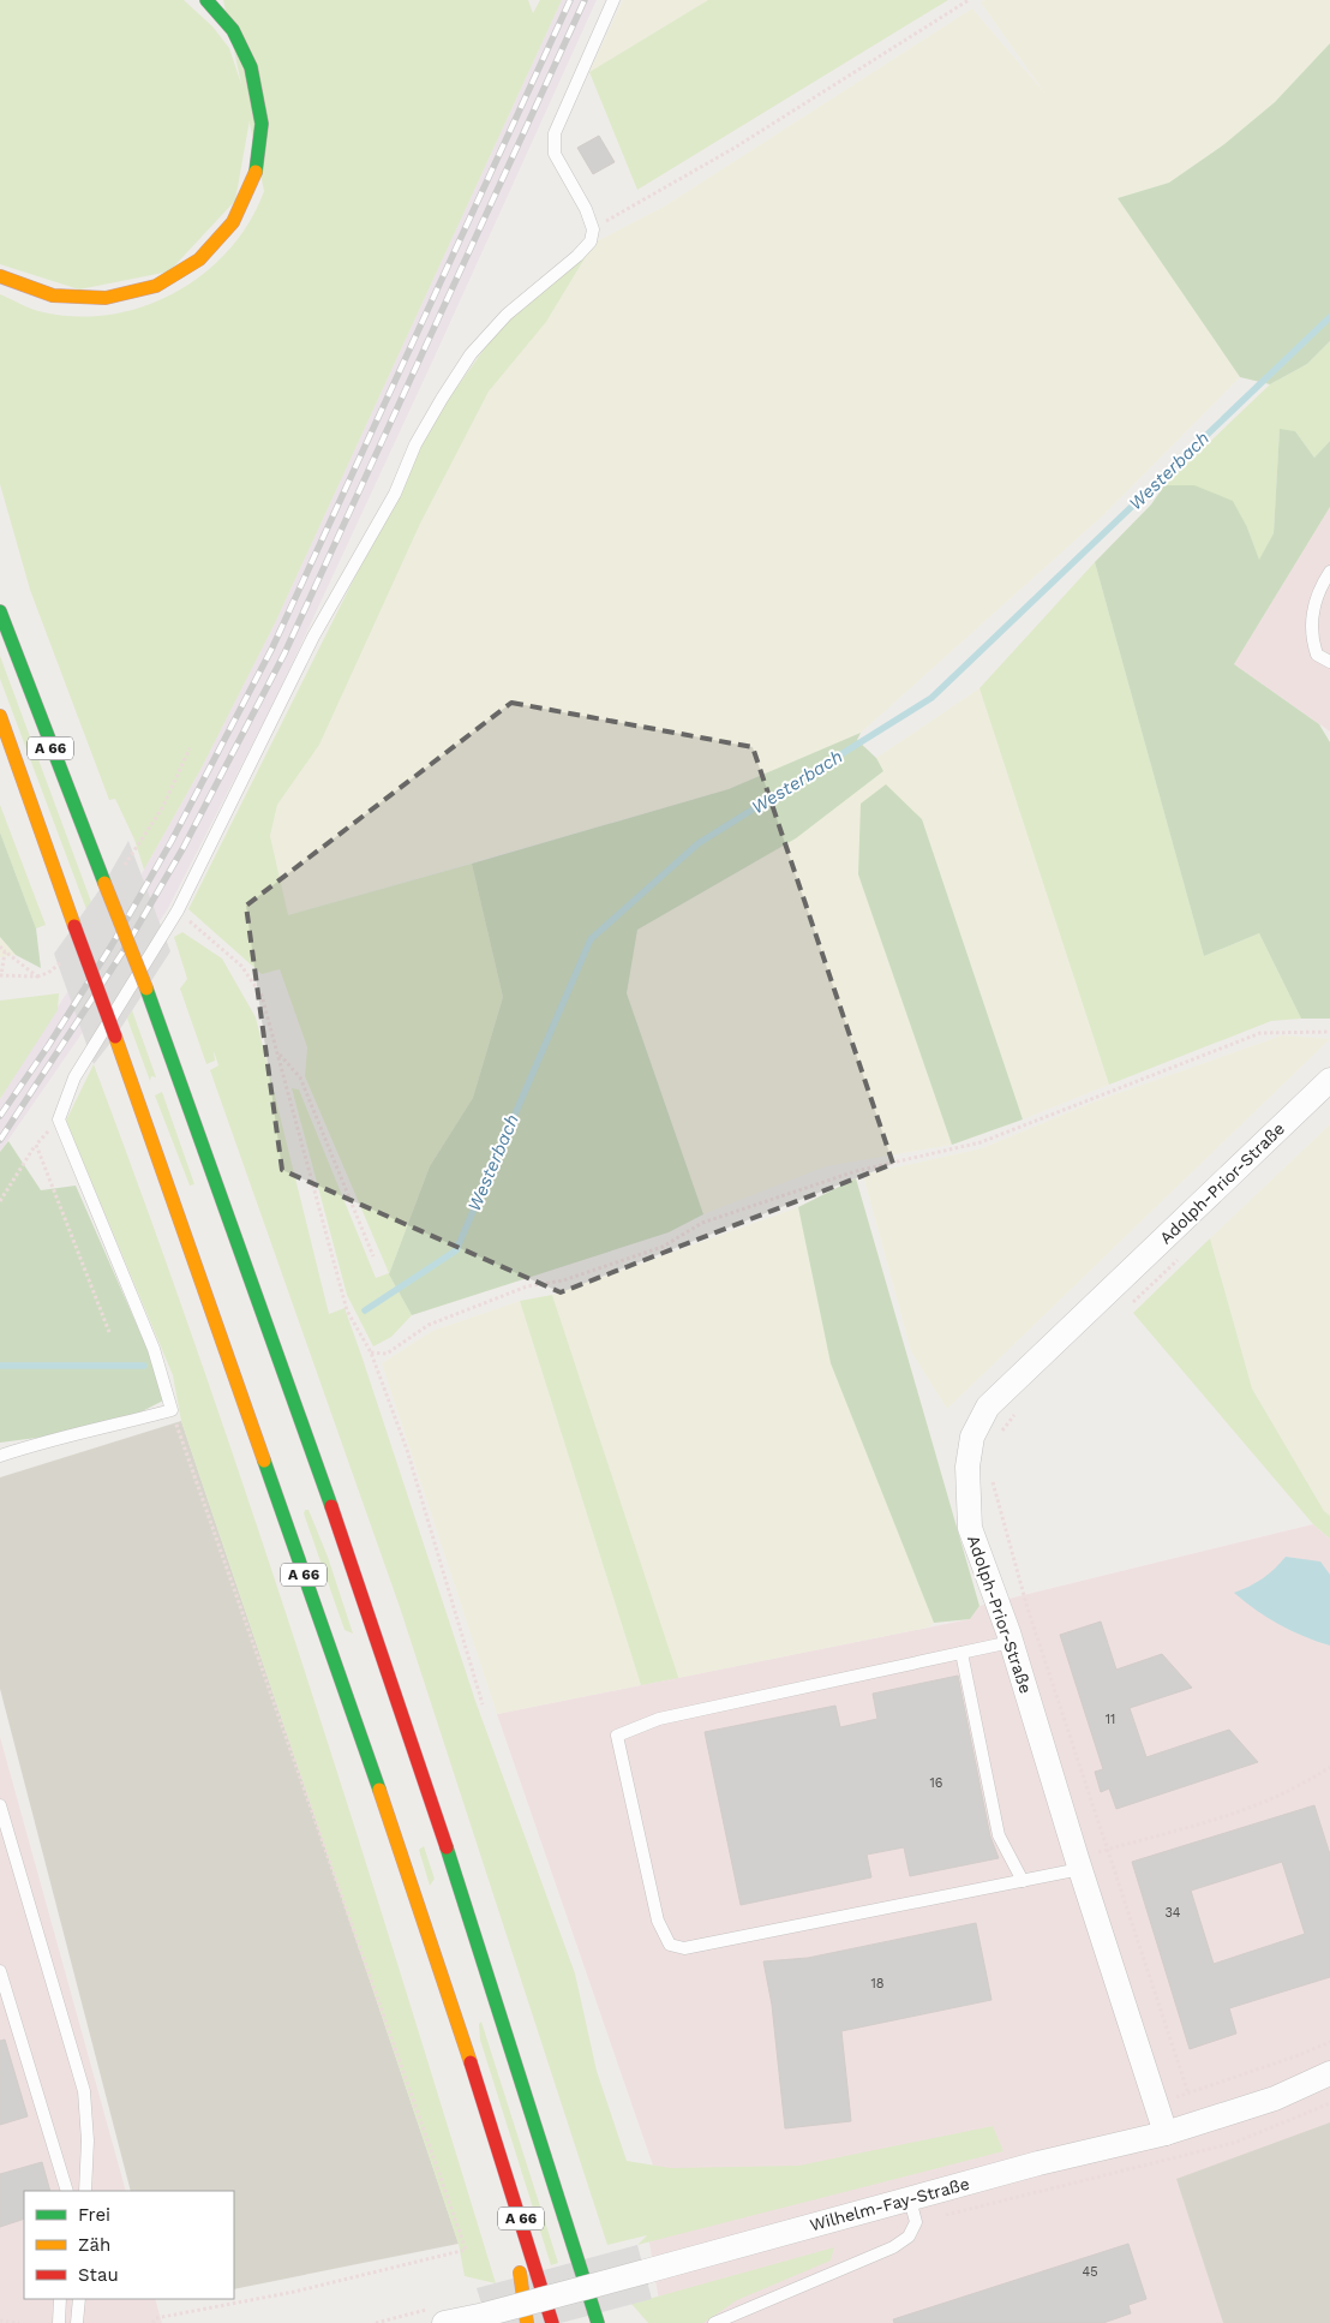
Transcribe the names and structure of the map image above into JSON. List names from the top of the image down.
{
  "streets": {
    "highway": ["A 66"],
    "street": ["Adolph-Prior-Straße", "Wilhelm-Fay-Straße"]
  },
  "crossings": [
    ["Adolph-Prior-Straße", "Wilhelm-Fay-Straße"]
  ],
  "water": ["Westerbach"],
  "house_numbers": [
    "11",
    "16",
    "34",
    "18",
    "45"
  ],
  "legend": ["Frei", "Zäh", "Stau"]
}
